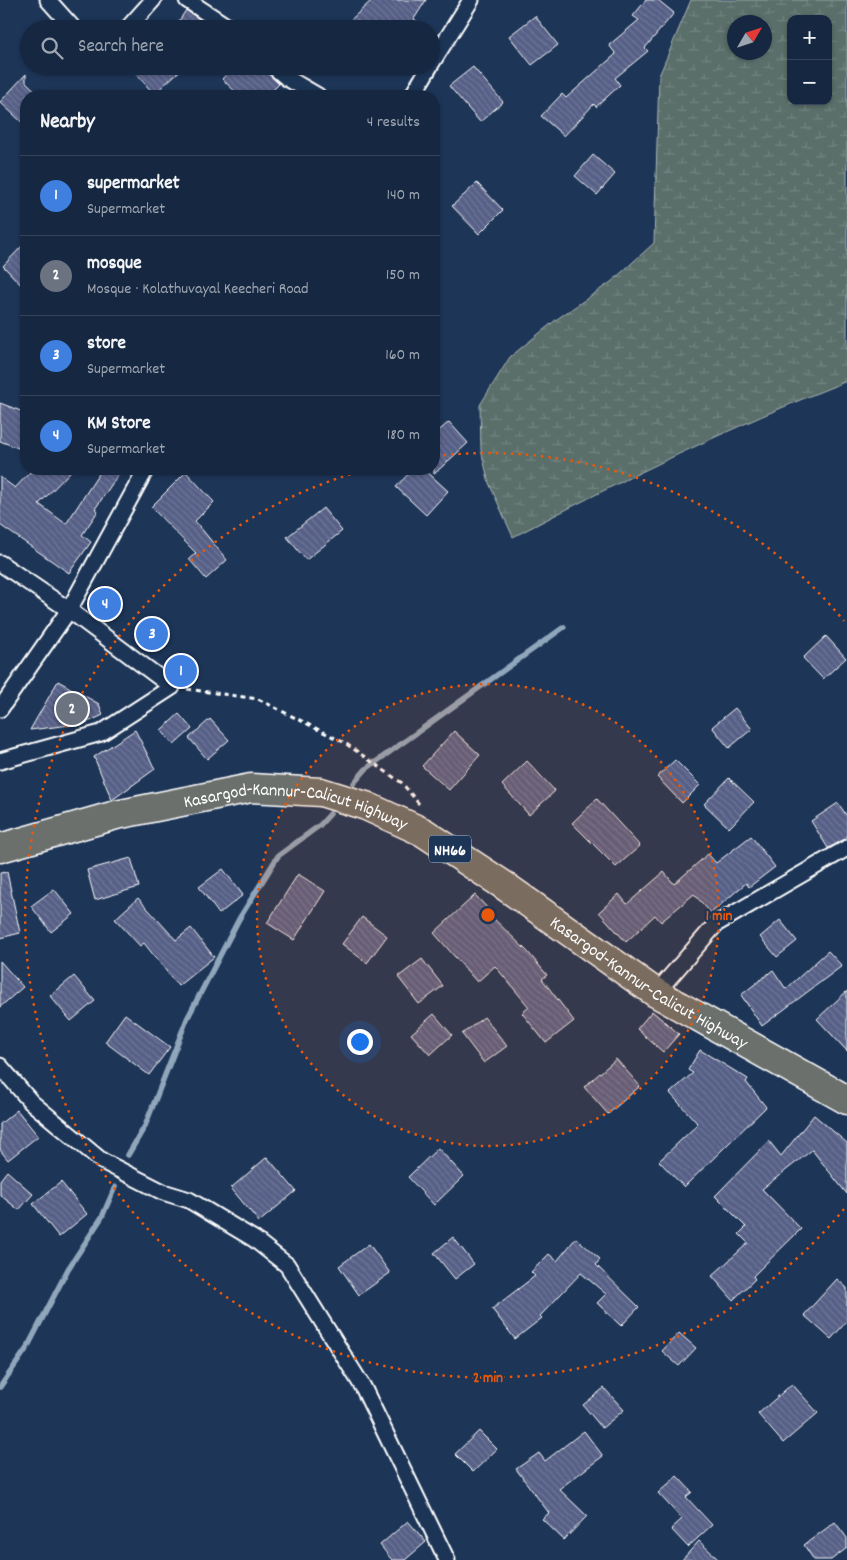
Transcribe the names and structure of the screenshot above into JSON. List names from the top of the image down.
{
  "streets": {
    "highway": ["Kasargod-Kannur-Calicut Highway", "NH66"]
  },
  "north": "top right",
  "page": {
    "map_buttons": ["+", "−"],
    "search": "Search here",
    "heading": ["Nearby", "4 results"],
    "list": [
      {
        "mark": "1",
        "name": "supermarket",
        "note": "Supermarket",
        "value": "140 m"
      },
      {
        "mark": "2",
        "name": "mosque",
        "note": "Mosque · Kolathuvayal Keecheri Road",
        "value": "150 m"
      },
      {
        "mark": "3",
        "name": "store",
        "note": "Supermarket",
        "value": "160 m"
      },
      {
        "mark": "4",
        "name": "KM Store",
        "note": "Supermarket",
        "value": "180 m"
      }
    ],
    "pins": [
      "4",
      "3",
      "1",
      "2"
    ]
  },
  "rings": ["1 min", "2 min"]
}
